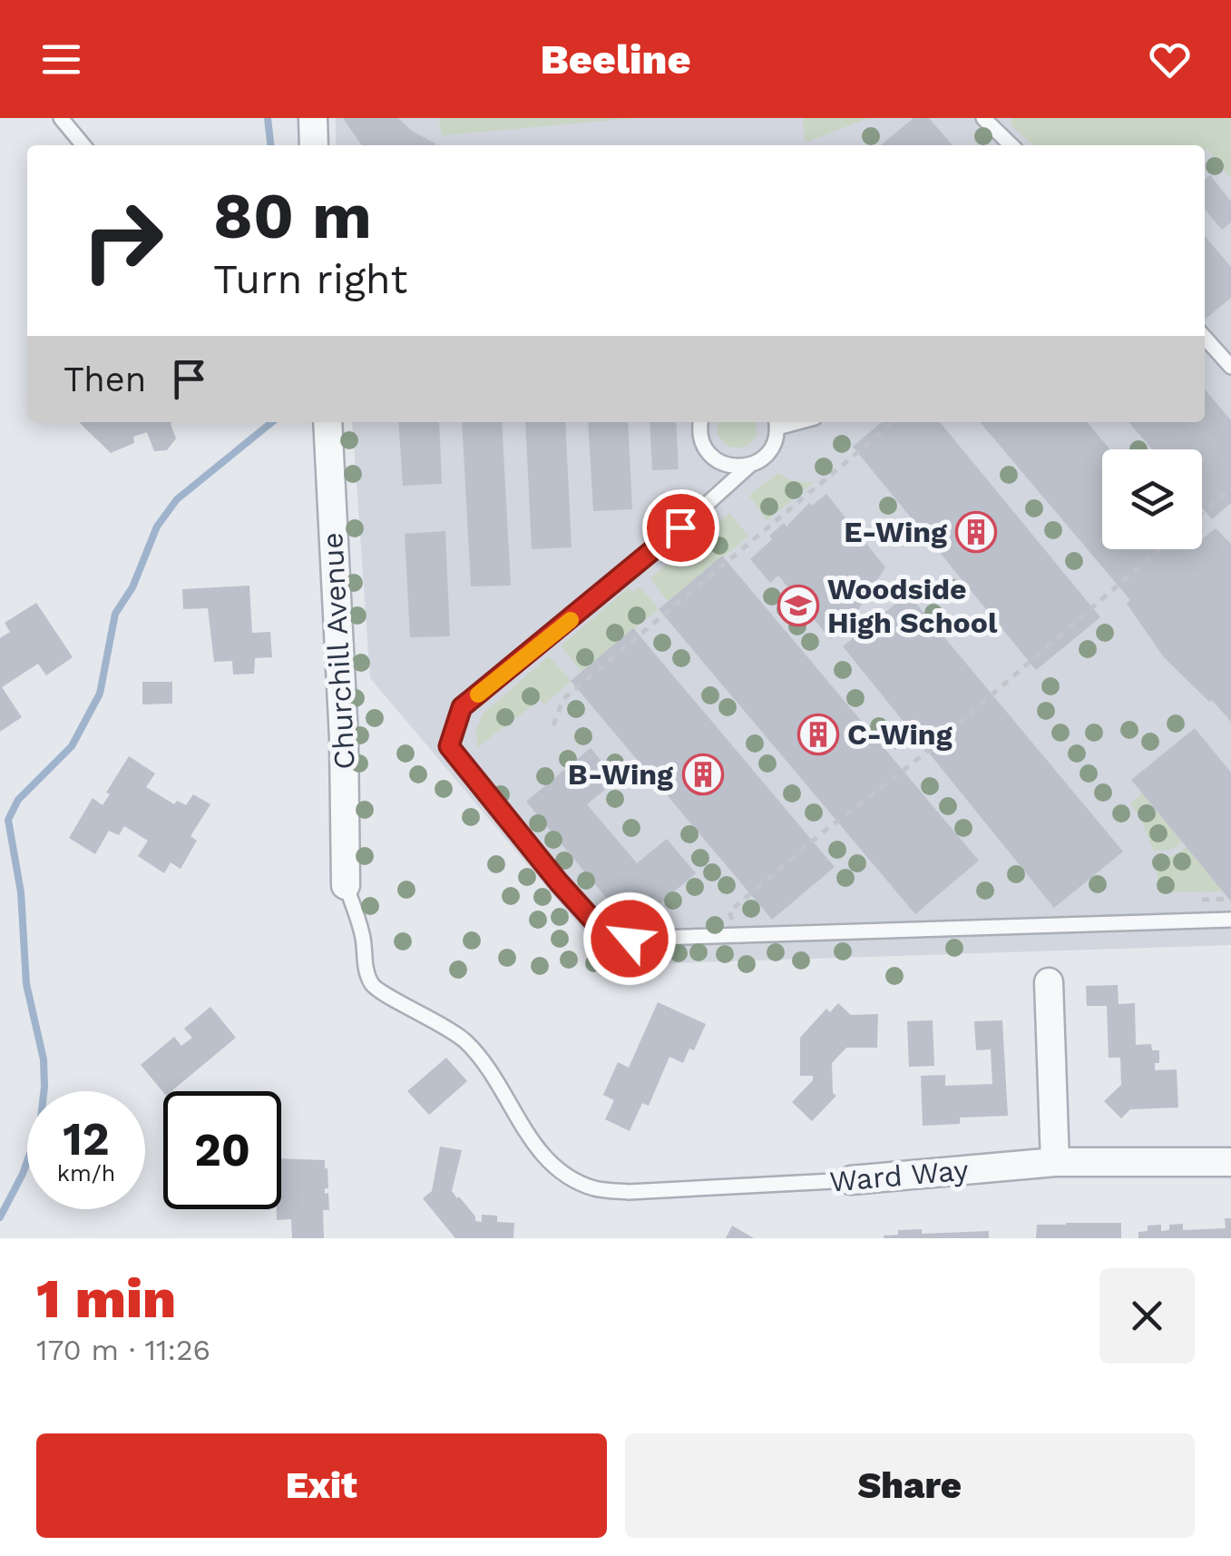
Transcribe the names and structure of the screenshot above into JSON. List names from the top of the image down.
{
  "streets": {
    "street": ["Churchill Avenue", "Ward Way"]
  },
  "crossings": [
    ["Churchill Avenue", "Ward Way"]
  ],
  "places": {
    "building": ["E-Wing", "C-Wing", "B-Wing"],
    "school or university": ["Woodside High School"]
  },
  "page": {
    "header": "Beeline",
    "turn": ["80 m", "Turn right"],
    "then": "Then",
    "speed": "12 km/h",
    "limit": "20",
    "heading": ["1 min", "170 m · 11:26"],
    "buttons": ["Exit", "Share"]
  }
}
